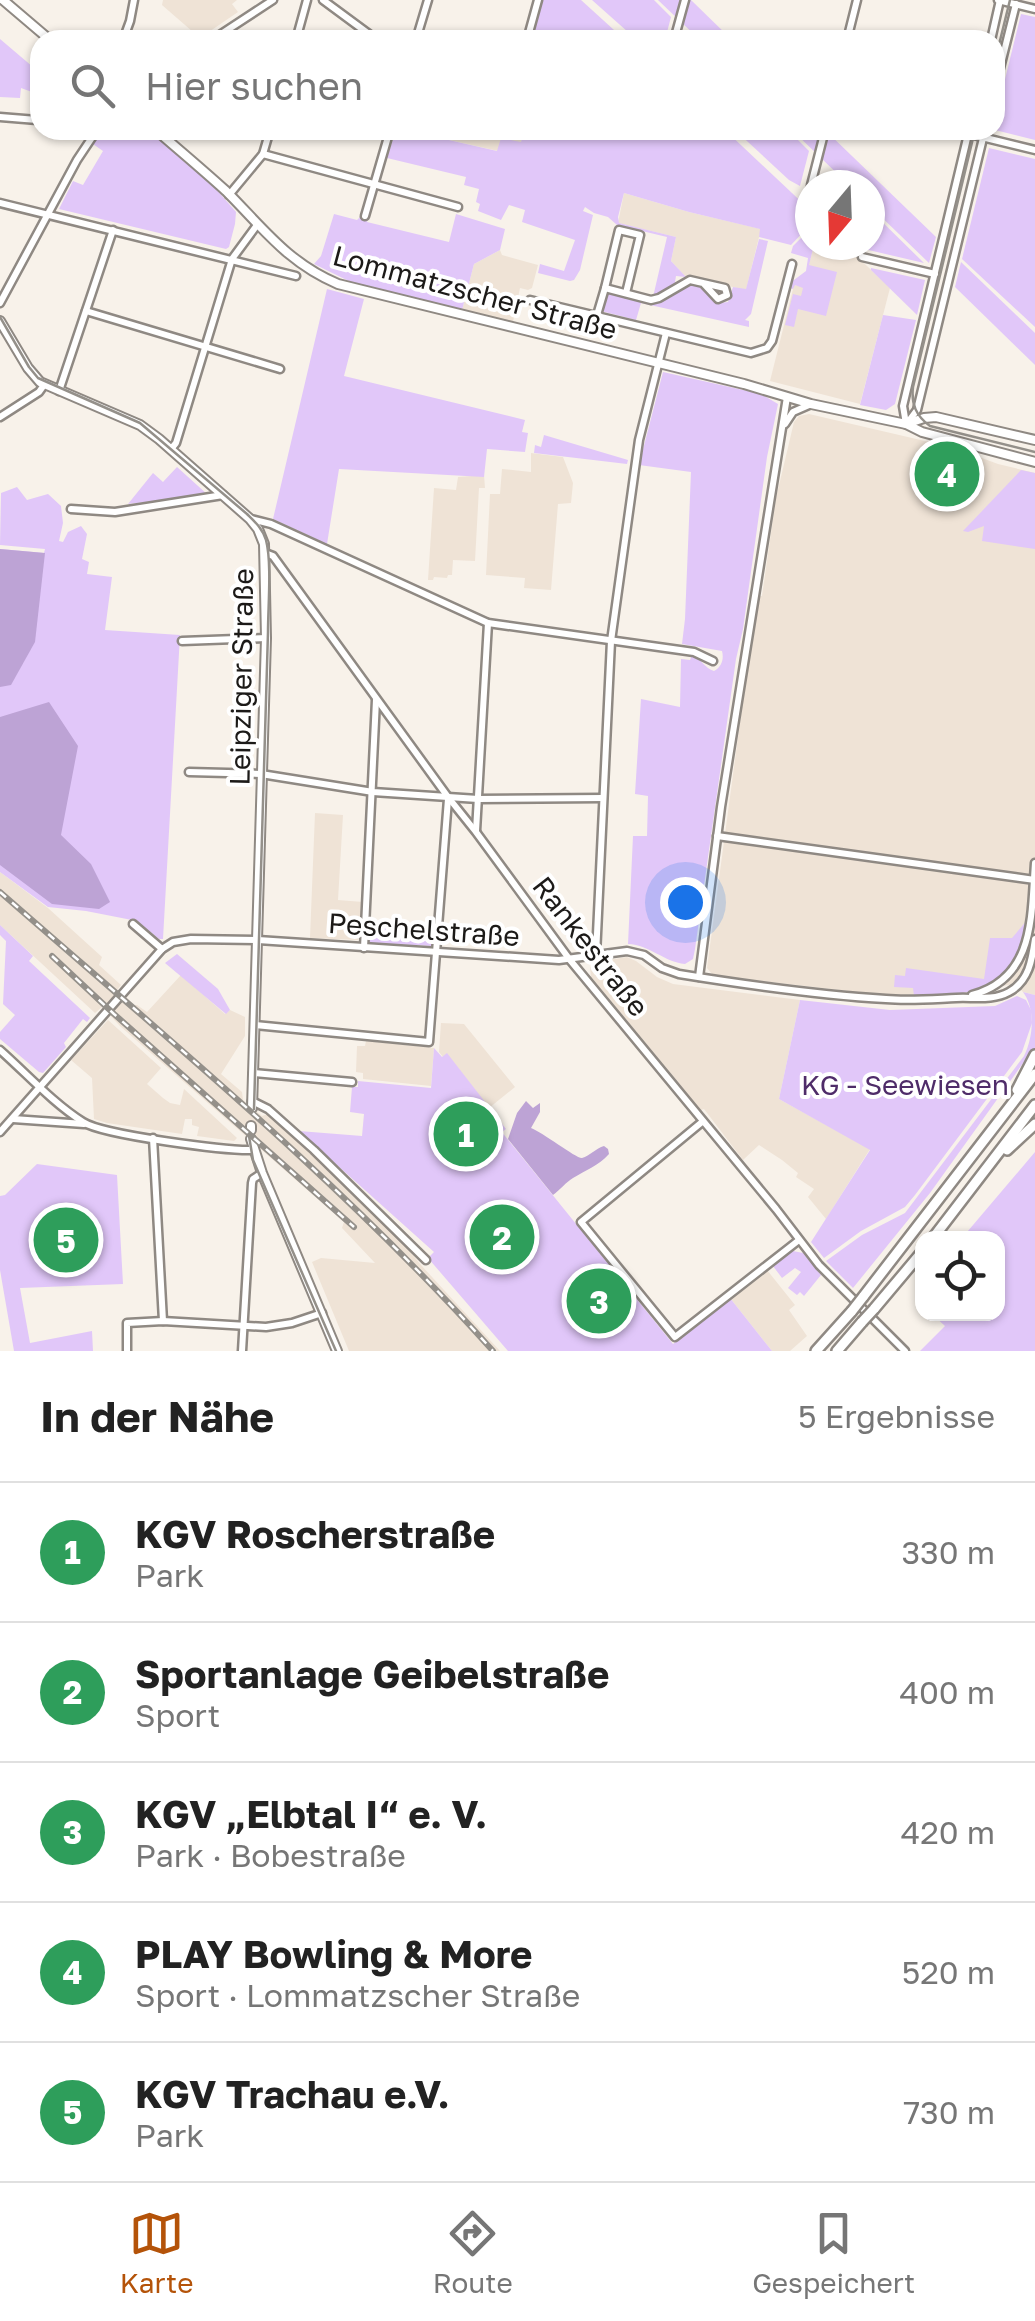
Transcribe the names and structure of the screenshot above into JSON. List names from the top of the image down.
{
  "streets": {
    "main road": ["Lommatzscher Straße", "Leipziger Straße"],
    "street": ["Peschelstraße", "Rankestraße"]
  },
  "crossings": [
    ["Leipziger Straße", "Peschelstraße"],
    ["Leipziger Straße", "Rankestraße"],
    ["Peschelstraße", "Rankestraße"]
  ],
  "parks": ["KG - Seewiesen"],
  "north": "bottom",
  "page": {
    "search": "Hier suchen",
    "pins": [
      "4",
      "1",
      "2",
      "5",
      "3"
    ],
    "heading": ["In der Nähe", "5 Ergebnisse"],
    "list": [
      {
        "mark": "1",
        "name": "KGV Roscherstraße",
        "note": "Park",
        "value": "330 m"
      },
      {
        "mark": "2",
        "name": "Sportanlage Geibelstraße",
        "note": "Sport",
        "value": "400 m"
      },
      {
        "mark": "3",
        "name": "KGV „Elbtal I“ e. V.",
        "note": "Park · Bobestraße",
        "value": "420 m"
      },
      {
        "mark": "4",
        "name": "PLAY Bowling & More",
        "note": "Sport · Lommatzscher Straße",
        "value": "520 m"
      },
      {
        "mark": "5",
        "name": "KGV Trachau e.V.",
        "note": "Park",
        "value": "730 m"
      }
    ],
    "nav": ["Karte", "Route", "Gespeichert"]
  }
}
